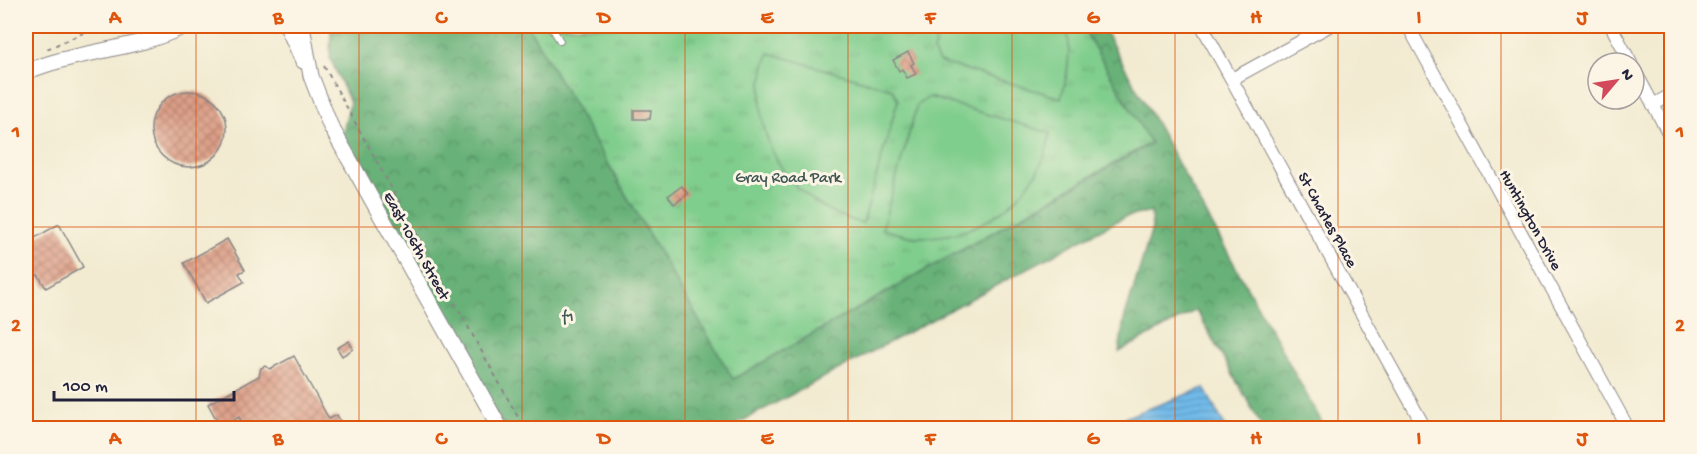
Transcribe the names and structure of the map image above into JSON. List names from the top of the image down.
{
  "streets": {
    "street": ["St Charles Place", "Huntington Drive", "East 106th Street"]
  },
  "parks": ["Gray Road Park", "f1"],
  "scale_bar": "100 m",
  "north": "top right",
  "grid": {
    "columns": [
      "A",
      "B",
      "C",
      "D",
      "E",
      "F",
      "G",
      "H",
      "I",
      "J"
    ],
    "rows": ["1", "2"]
  }
}
